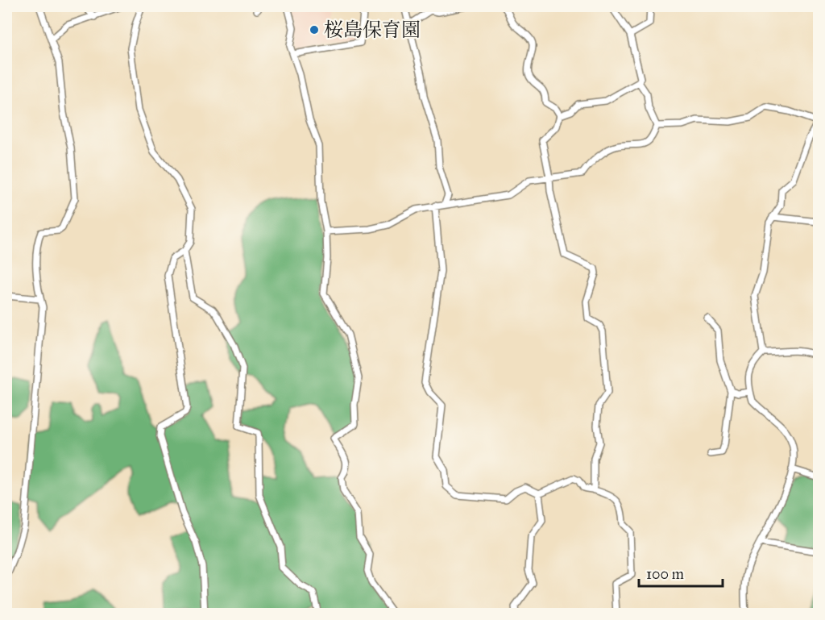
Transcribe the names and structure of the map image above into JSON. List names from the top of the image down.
{
  "places": ["桜島保育園"],
  "scale_bar": "100 m"
}
